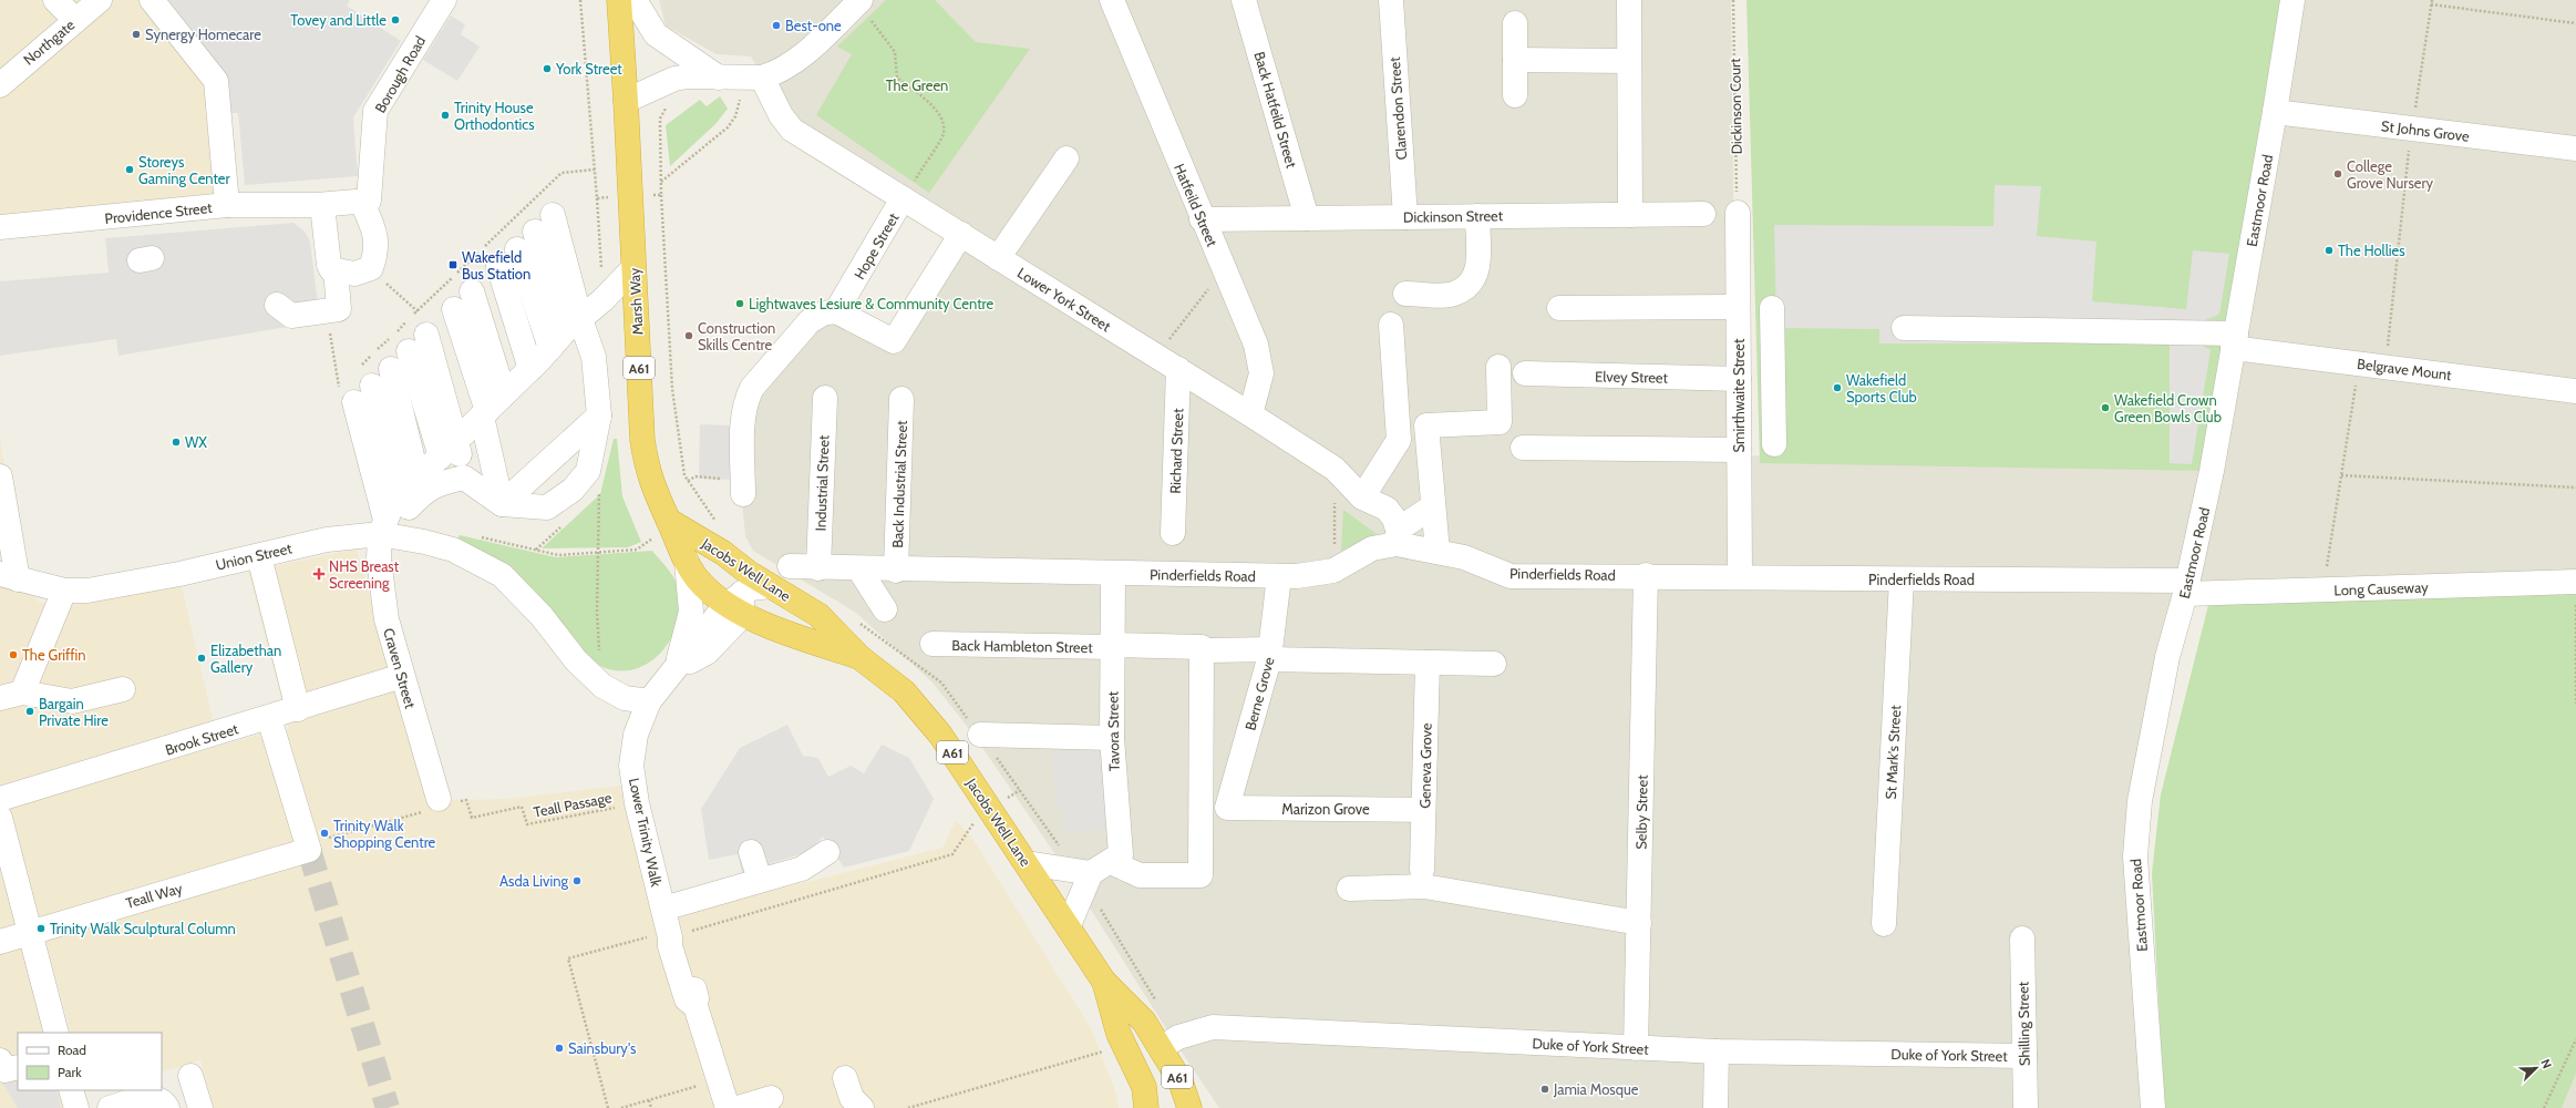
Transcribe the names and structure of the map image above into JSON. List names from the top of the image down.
{
  "streets": {
    "highway": ["Marsh Way", "A61", "Jacobs Well Lane"],
    "street": [
      "Northgate",
      "Borough Road",
      "Clarendon Street",
      "Back Hatfeild Street",
      "St Johns Grove",
      "Eastmoor Road",
      "Hatfeild Street",
      "Providence Street",
      "Dickinson Street",
      "Hope Street",
      "Lower York Street",
      "Belgrave Mount",
      "Elvey Street",
      "Smirthwaite Street",
      "Richard Street",
      "Industrial Street",
      "Back Industrial Street",
      "Union Street",
      "Pinderfields Road",
      "Long Causeway",
      "Back Hambleton Street",
      "Craven Street",
      "Berne Grove",
      "Tavora Street",
      "Brook Street",
      "St Mark's Street",
      "Geneva Grove",
      "Marizon Grove",
      "Selby Street",
      "Lower Trinity Walk",
      "Teall Way",
      "Shilling Street",
      "Duke of York Street"
    ],
    "path": ["Dickinson Court", "Teall Passage"]
  },
  "crossings": [
    ["Dickinson Court", "Smirthwaite Street"],
    ["Clarendon Street", "Dickinson Street"],
    ["Back Hatfeild Street", "Dickinson Street"],
    ["St Johns Grove", "Eastmoor Road"],
    ["Eastmoor Road", "Belgrave Mount"],
    ["Eastmoor Road", "Pinderfields Road"],
    ["Eastmoor Road", "Long Causeway"],
    ["Hatfeild Street", "Dickinson Street"],
    ["Hatfeild Street", "Lower York Street"],
    ["Hope Street", "Lower York Street"],
    ["Lower York Street", "Richard Street"],
    ["Lower York Street", "Pinderfields Road"],
    ["Marsh Way", "Jacobs Well Lane"],
    ["Elvey Street", "Smirthwaite Street"],
    ["Smirthwaite Street", "Pinderfields Road"],
    ["Industrial Street", "Pinderfields Road"],
    ["Back Industrial Street", "Pinderfields Road"],
    ["Union Street", "Craven Street"],
    ["Union Street", "Lower Trinity Walk"],
    ["Jacobs Well Lane", "Tavora Street"],
    ["Jacobs Well Lane", "Lower Trinity Walk"],
    ["Jacobs Well Lane", "Duke of York Street"],
    ["Pinderfields Road", "Long Causeway"],
    ["Pinderfields Road", "Berne Grove"],
    ["Pinderfields Road", "Tavora Street"],
    ["Pinderfields Road", "St Mark's Street"],
    ["Pinderfields Road", "Selby Street"],
    ["Back Hambleton Street", "Tavora Street"],
    ["Craven Street", "Brook Street"],
    ["Craven Street", "Teall Passage"],
    ["Berne Grove", "Marizon Grove"],
    ["Geneva Grove", "Marizon Grove"],
    ["Teall Passage", "Lower Trinity Walk"],
    ["Selby Street", "Duke of York Street"],
    ["Shilling Street", "Duke of York Street"]
  ],
  "parks": ["The Green"],
  "places": {
    "other": [
      "Tovey and Little",
      "Best-one",
      "Synergy Homecare",
      "York Street",
      "Trinity House Orthodontics",
      "Storeys Gaming Center",
      "College Grove Nursery",
      "The Hollies",
      "Lightwaves Lesiure & Community Centre",
      "Construction Skills Centre",
      "Wakefield Sports Club",
      "Wakefield Crown Green Bowls Club",
      "WX",
      "The Griffin",
      "Elizabethan Gallery",
      "Bargain Private Hire",
      "Trinity Walk Shopping Centre",
      "Asda Living",
      "Trinity Walk Sculptural Column",
      "Sainsbury's",
      "Jamia Mosque"
    ],
    "transit": ["Wakefield Bus Station"],
    "health": ["NHS Breast Screening"]
  },
  "legend": ["Road", "Park"],
  "north": "top right"
}
